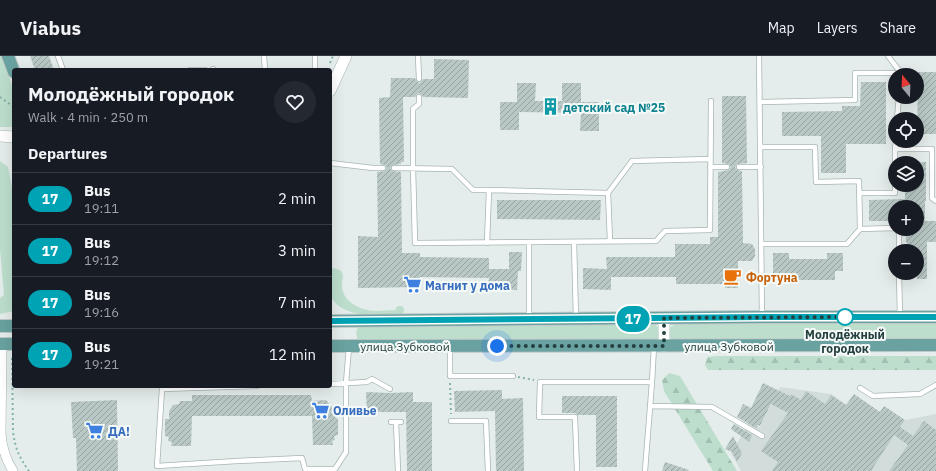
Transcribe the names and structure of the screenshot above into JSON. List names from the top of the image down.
{
  "streets": {
    "main road": ["улица Зубковой"]
  },
  "places": {
    "building": ["детский сад №25"],
    "cafe": ["Фортуна"],
    "supermarket": ["Магнит у дома", "Оливье", "ДА!"],
    "other": ["Молодёжный городок"]
  },
  "lines": ["bus line 17"],
  "north": "top",
  "page": {
    "header": "Viabus",
    "nav": ["Map", "Layers", "Share"],
    "on_map": "17",
    "map_buttons": ["+", "−"],
    "heading": [
      ["Молодёжный городок", "Walk · 4 min · 250 m"],
      "Departures"
    ],
    "list": [
      {
        "mark": "17",
        "name": "Bus",
        "note": "19:11",
        "value": "2 min"
      },
      {
        "mark": "17",
        "name": "Bus",
        "note": "19:12",
        "value": "3 min"
      },
      {
        "mark": "17",
        "name": "Bus",
        "note": "19:16",
        "value": "7 min"
      },
      {
        "mark": "17",
        "name": "Bus",
        "note": "19:21",
        "value": "12 min"
      }
    ]
  }
}
